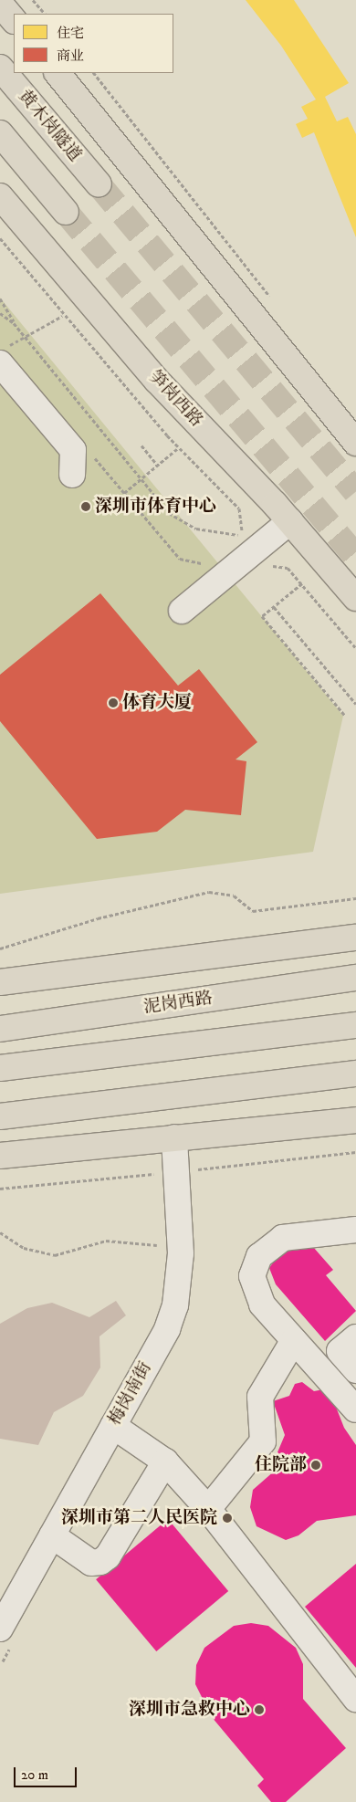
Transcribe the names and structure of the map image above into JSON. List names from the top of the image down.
{
  "streets": {
    "main road": ["黄木岗隧道", "笋岗西路", "泥岗西路"],
    "street": ["梅岗南街"]
  },
  "places": [
    "深圳市体育中心",
    "体育大厦",
    "住院部",
    "深圳市第二人民医院",
    "深圳市急救中心"
  ],
  "legend": ["住宅", "商业"],
  "scale_bar": "20 m"
}
